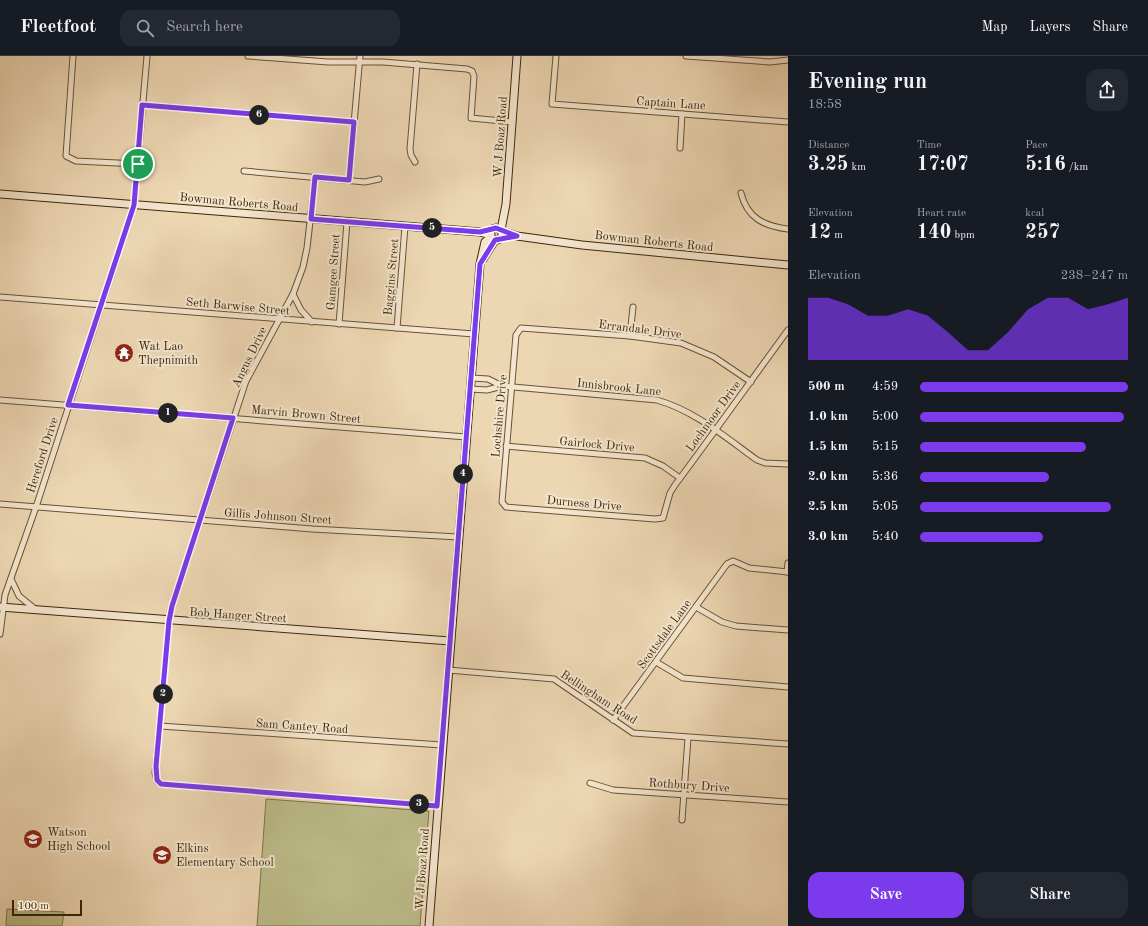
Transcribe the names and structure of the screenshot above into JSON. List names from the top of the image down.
{
  "streets": {
    "street": [
      "Captain Lane",
      "W J Boaz Road",
      "Bowman Roberts Road",
      "Gamgee Street",
      "Baggins Street",
      "Seth Barwise Street",
      "Errandale Drive",
      "Angus Drive",
      "Innisbrook Lane",
      "Marvin Brown Street",
      "Lochshire Drive",
      "Lochmoor Drive",
      "Gairlock Drive",
      "Hereford Drive",
      "Durness Drive",
      "Gillis Johnson Street",
      "Bob Hanger Street",
      "Scottsdale Lane",
      "Bellingham Road",
      "Sam Cantey Road",
      "Rothbury Drive"
    ]
  },
  "crossings": [
    ["W J Boaz Road", "Bowman Roberts Road"],
    ["W J Boaz Road", "Seth Barwise Street"],
    ["W J Boaz Road", "Angus Drive"],
    ["W J Boaz Road", "Innisbrook Lane"],
    ["W J Boaz Road", "Marvin Brown Street"],
    ["W J Boaz Road", "Gillis Johnson Street"],
    ["W J Boaz Road", "Bob Hanger Street"],
    ["W J Boaz Road", "Bellingham Road"],
    ["W J Boaz Road", "Sam Cantey Road"],
    ["Bowman Roberts Road", "Gamgee Street"],
    ["Bowman Roberts Road", "Baggins Street"],
    ["Bowman Roberts Road", "Angus Drive"],
    ["Bowman Roberts Road", "Hereford Drive"],
    ["Gamgee Street", "Seth Barwise Street"],
    ["Baggins Street", "Seth Barwise Street"],
    ["Seth Barwise Street", "Angus Drive"],
    ["Seth Barwise Street", "Hereford Drive"],
    ["Errandale Drive", "Lochshire Drive"],
    ["Errandale Drive", "Lochmoor Drive"],
    ["Angus Drive", "Marvin Brown Street"],
    ["Angus Drive", "Gillis Johnson Street"],
    ["Angus Drive", "Bob Hanger Street"],
    ["Angus Drive", "Sam Cantey Road"],
    ["Innisbrook Lane", "Lochshire Drive"],
    ["Innisbrook Lane", "Lochmoor Drive"],
    ["Marvin Brown Street", "Hereford Drive"],
    ["Lochshire Drive", "Gairlock Drive"],
    ["Lochshire Drive", "Durness Drive"],
    ["Lochmoor Drive", "Gairlock Drive"],
    ["Lochmoor Drive", "Durness Drive"],
    ["Hereford Drive", "Gillis Johnson Street"],
    ["Hereford Drive", "Bob Hanger Street"],
    ["Scottsdale Lane", "Bellingham Road"]
  ],
  "places": {
    "temple": ["Wat Lao Thepnimith"],
    "school or university": ["Watson High School", "Elkins Elementary School"]
  },
  "scale_bar": "100 m",
  "page": {
    "header": "Fleetfoot",
    "search": "Search here",
    "nav": ["Map", "Layers", "Share"],
    "heading": ["Evening run", "18:58"],
    "pins": [
      "6",
      "5",
      "1",
      "4",
      "2",
      "3"
    ],
    "stats": [
      ["Distance", "3.25 km"],
      ["Time", "17:07"],
      ["Pace", "5:16 /km"],
      ["Elevation", "12 m"],
      ["Heart rate", "140 bpm"],
      ["kcal", "257"]
    ],
    "chart": ["Elevation", "238–247 m"],
    "list": [
      {
        "name": "500 m",
        "note": "4:59"
      },
      {
        "name": "1.0 km",
        "note": "5:00"
      },
      {
        "name": "1.5 km",
        "note": "5:15"
      },
      {
        "name": "2.0 km",
        "note": "5:36"
      },
      {
        "name": "2.5 km",
        "note": "5:05"
      },
      {
        "name": "3.0 km",
        "note": "5:40"
      }
    ],
    "buttons": ["Save", "Share"],
    "scale": "100 m"
  }
}
